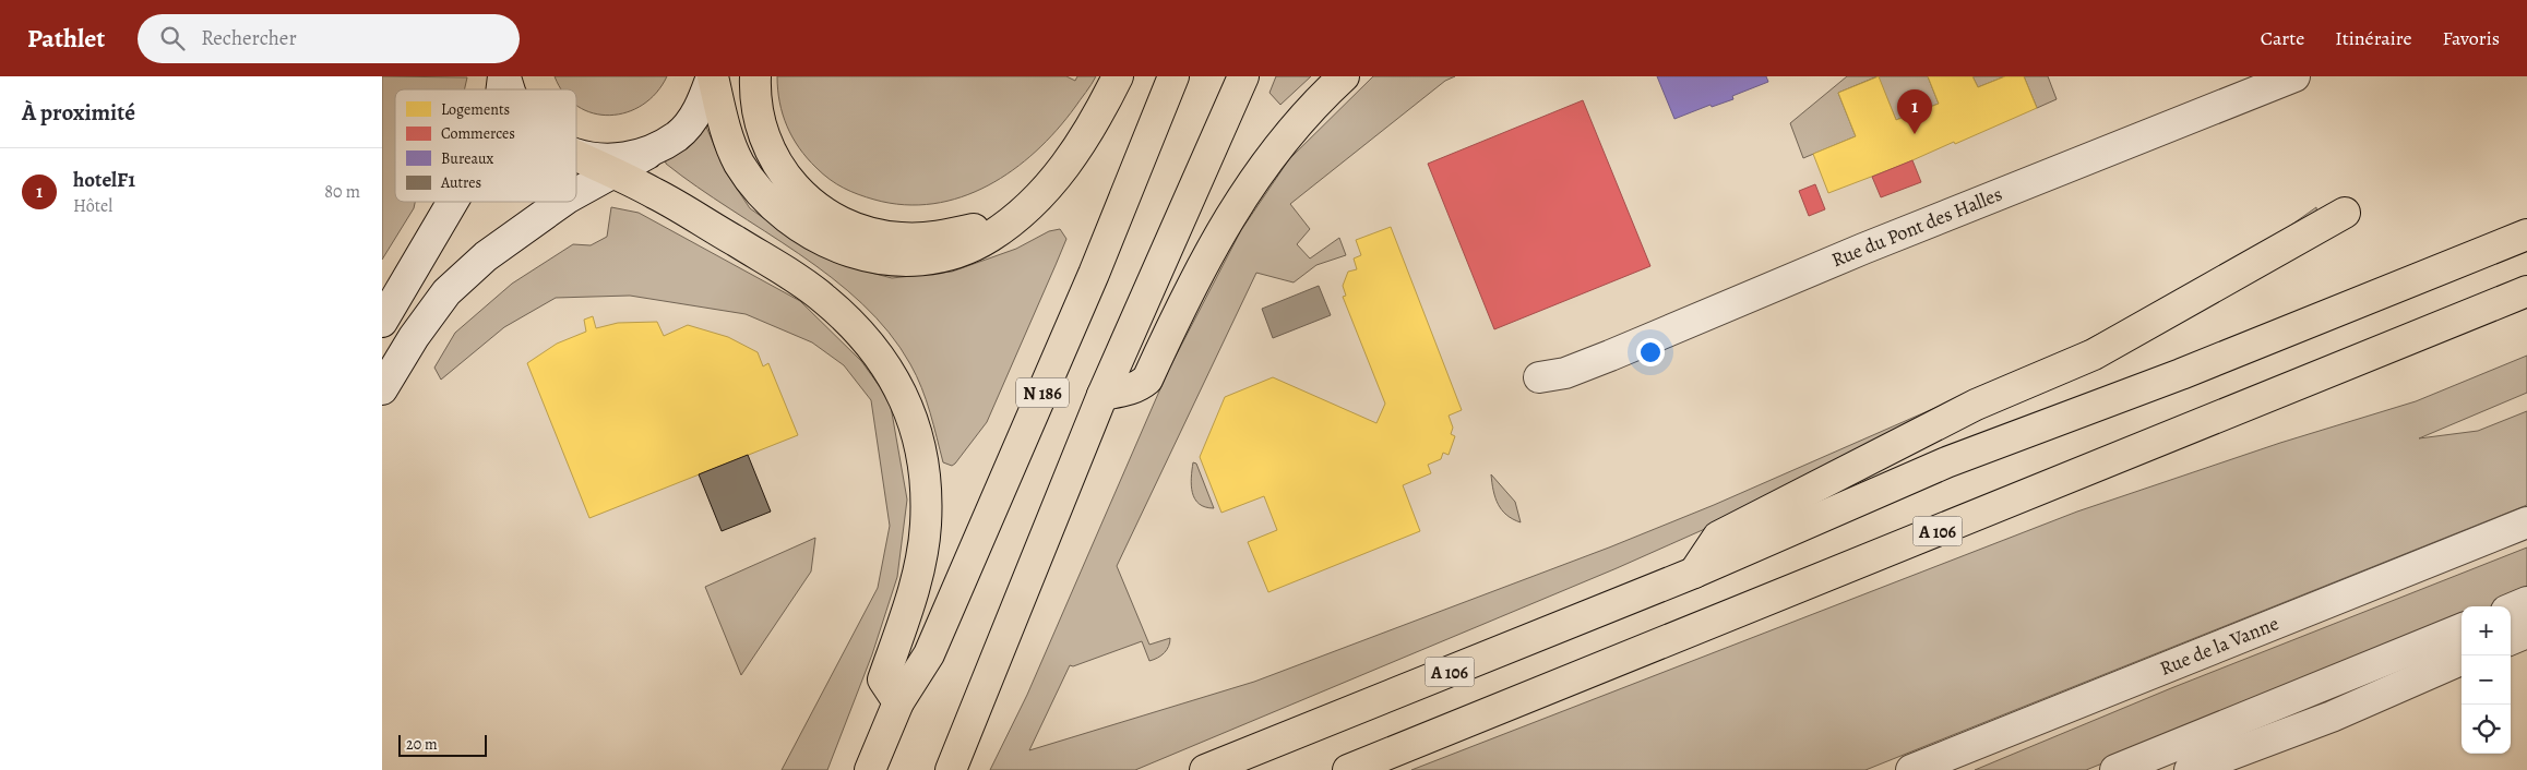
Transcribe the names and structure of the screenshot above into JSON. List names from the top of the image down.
{
  "streets": {
    "highway": ["N 186", "A 106"],
    "street": ["Rue du Pont des Halles", "Rue de la Vanne"]
  },
  "legend": [
    "Logements",
    "Commerces",
    "Bureaux",
    "Autres"
  ],
  "scale_bar": "20 m",
  "page": {
    "header": "Pathlet",
    "search": "Rechercher",
    "nav": ["Carte", "Itinéraire", "Favoris"],
    "heading": "À proximité",
    "pins": "1",
    "list": [
      {
        "mark": "1",
        "name": "hotelF1",
        "note": "Hôtel",
        "value": "80 m"
      }
    ],
    "map_buttons": ["+", "−"],
    "scale": "20 m"
  }
}
